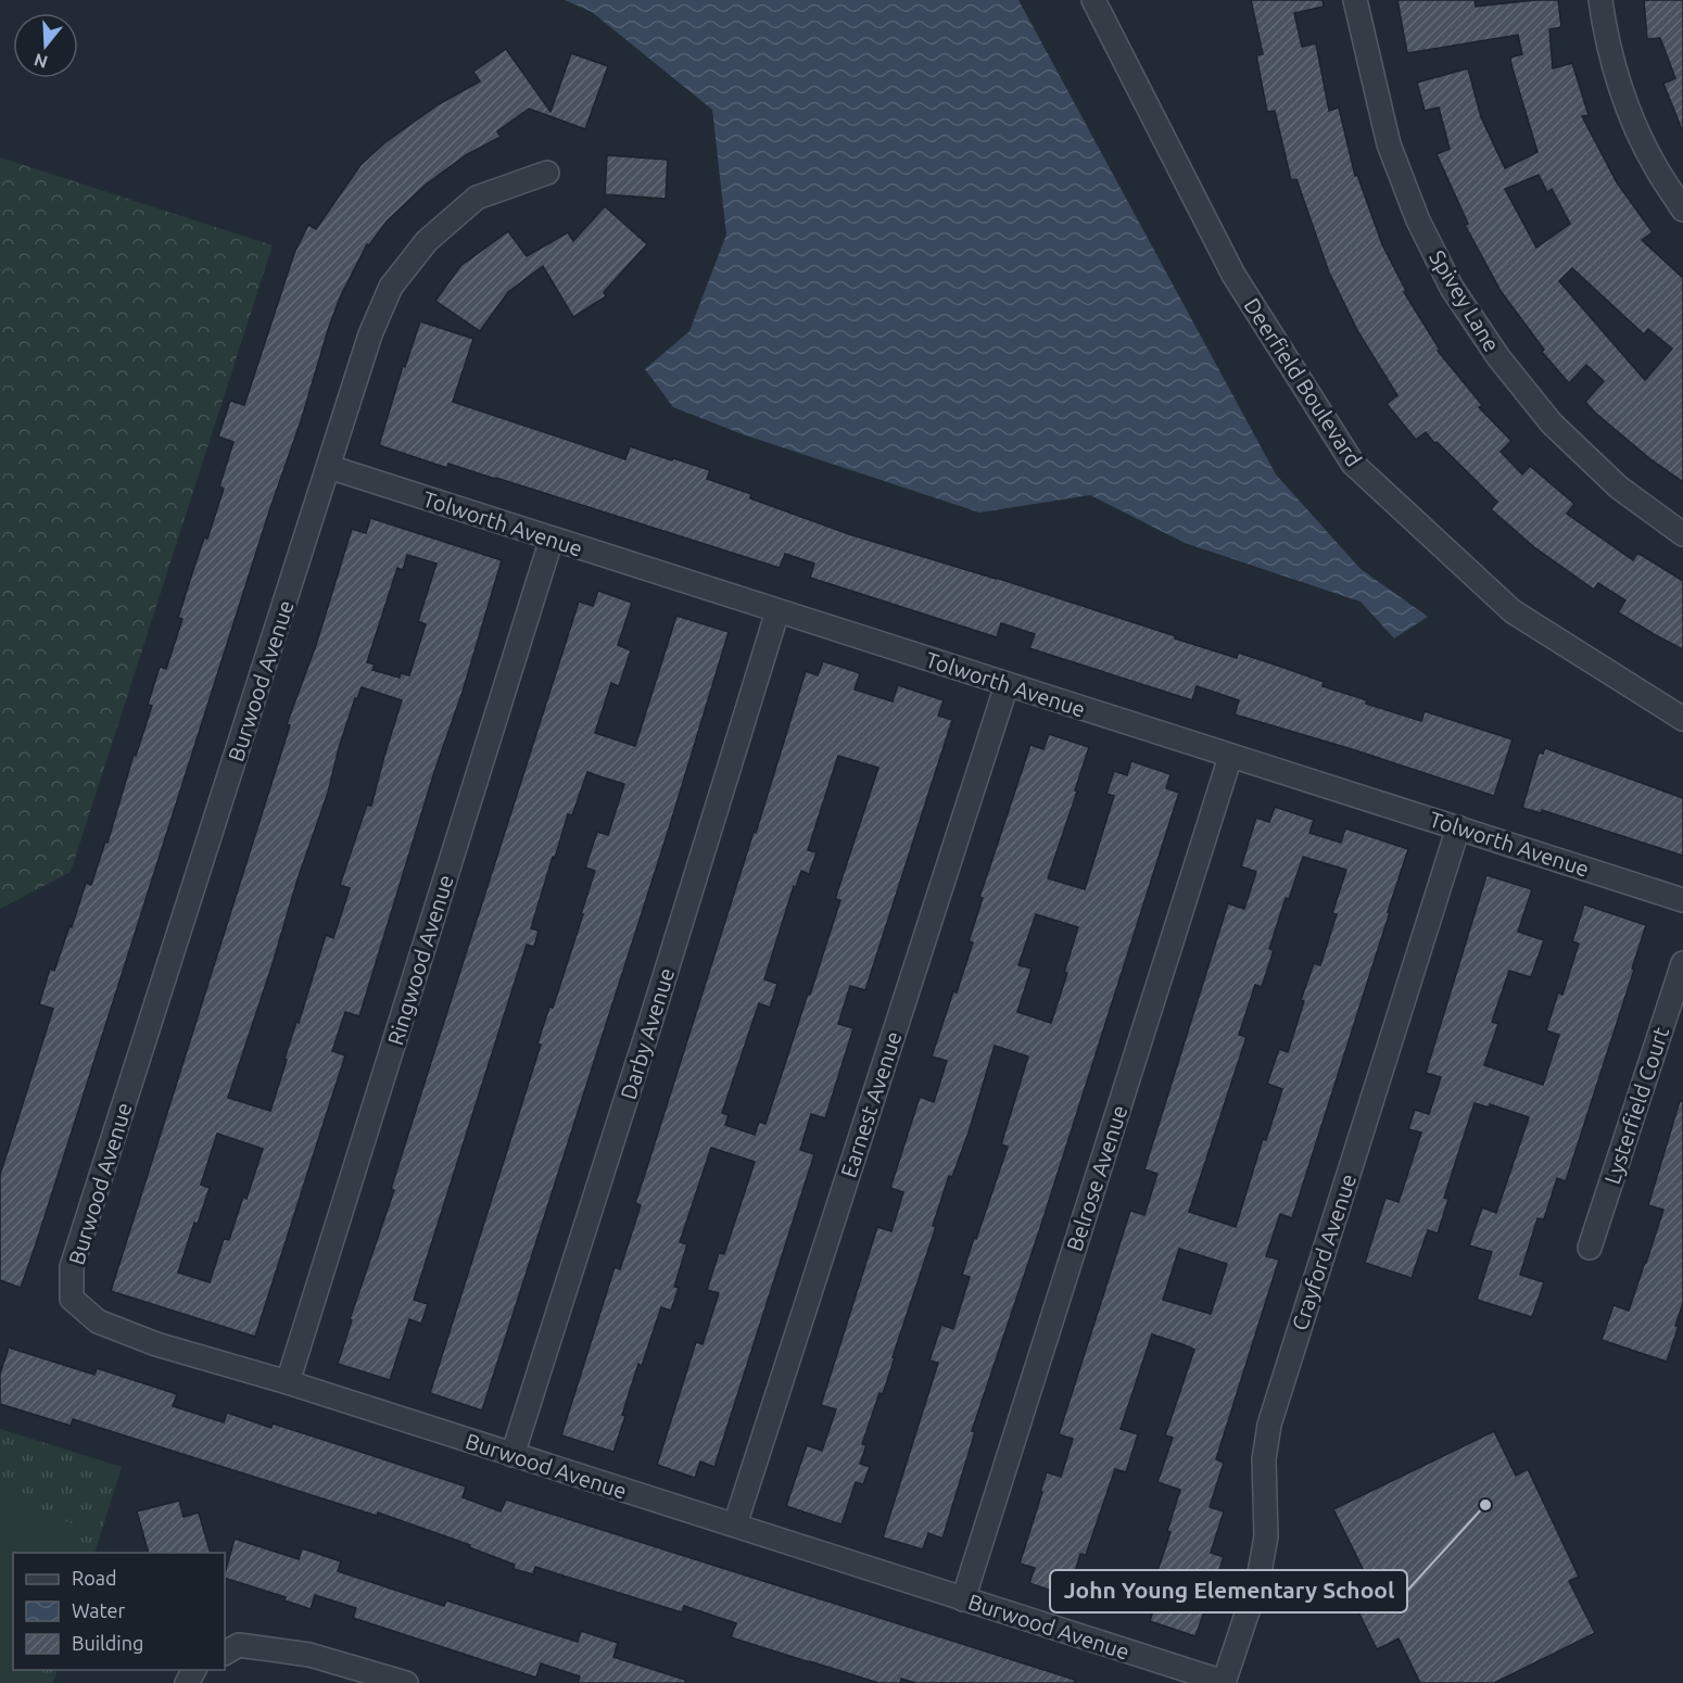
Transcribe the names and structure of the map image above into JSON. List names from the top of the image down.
{
  "streets": {
    "street": [
      "Spivey Lane",
      "Deerfield Boulevard",
      "Tolworth Avenue",
      "Burwood Avenue",
      "Ringwood Avenue",
      "Darby Avenue",
      "Earnest Avenue",
      "Lysterfield Court",
      "Belrose Avenue",
      "Crayford Avenue"
    ]
  },
  "crossings": [
    ["Tolworth Avenue", "Burwood Avenue"],
    ["Tolworth Avenue", "Ringwood Avenue"],
    ["Tolworth Avenue", "Darby Avenue"],
    ["Tolworth Avenue", "Earnest Avenue"],
    ["Tolworth Avenue", "Belrose Avenue"],
    ["Tolworth Avenue", "Crayford Avenue"],
    ["Burwood Avenue", "Ringwood Avenue"],
    ["Burwood Avenue", "Darby Avenue"],
    ["Burwood Avenue", "Earnest Avenue"],
    ["Burwood Avenue", "Belrose Avenue"],
    ["Burwood Avenue", "Crayford Avenue"]
  ],
  "places": ["John Young Elementary School"],
  "legend": ["Road", "Water", "Building"],
  "north": "bottom"
}
